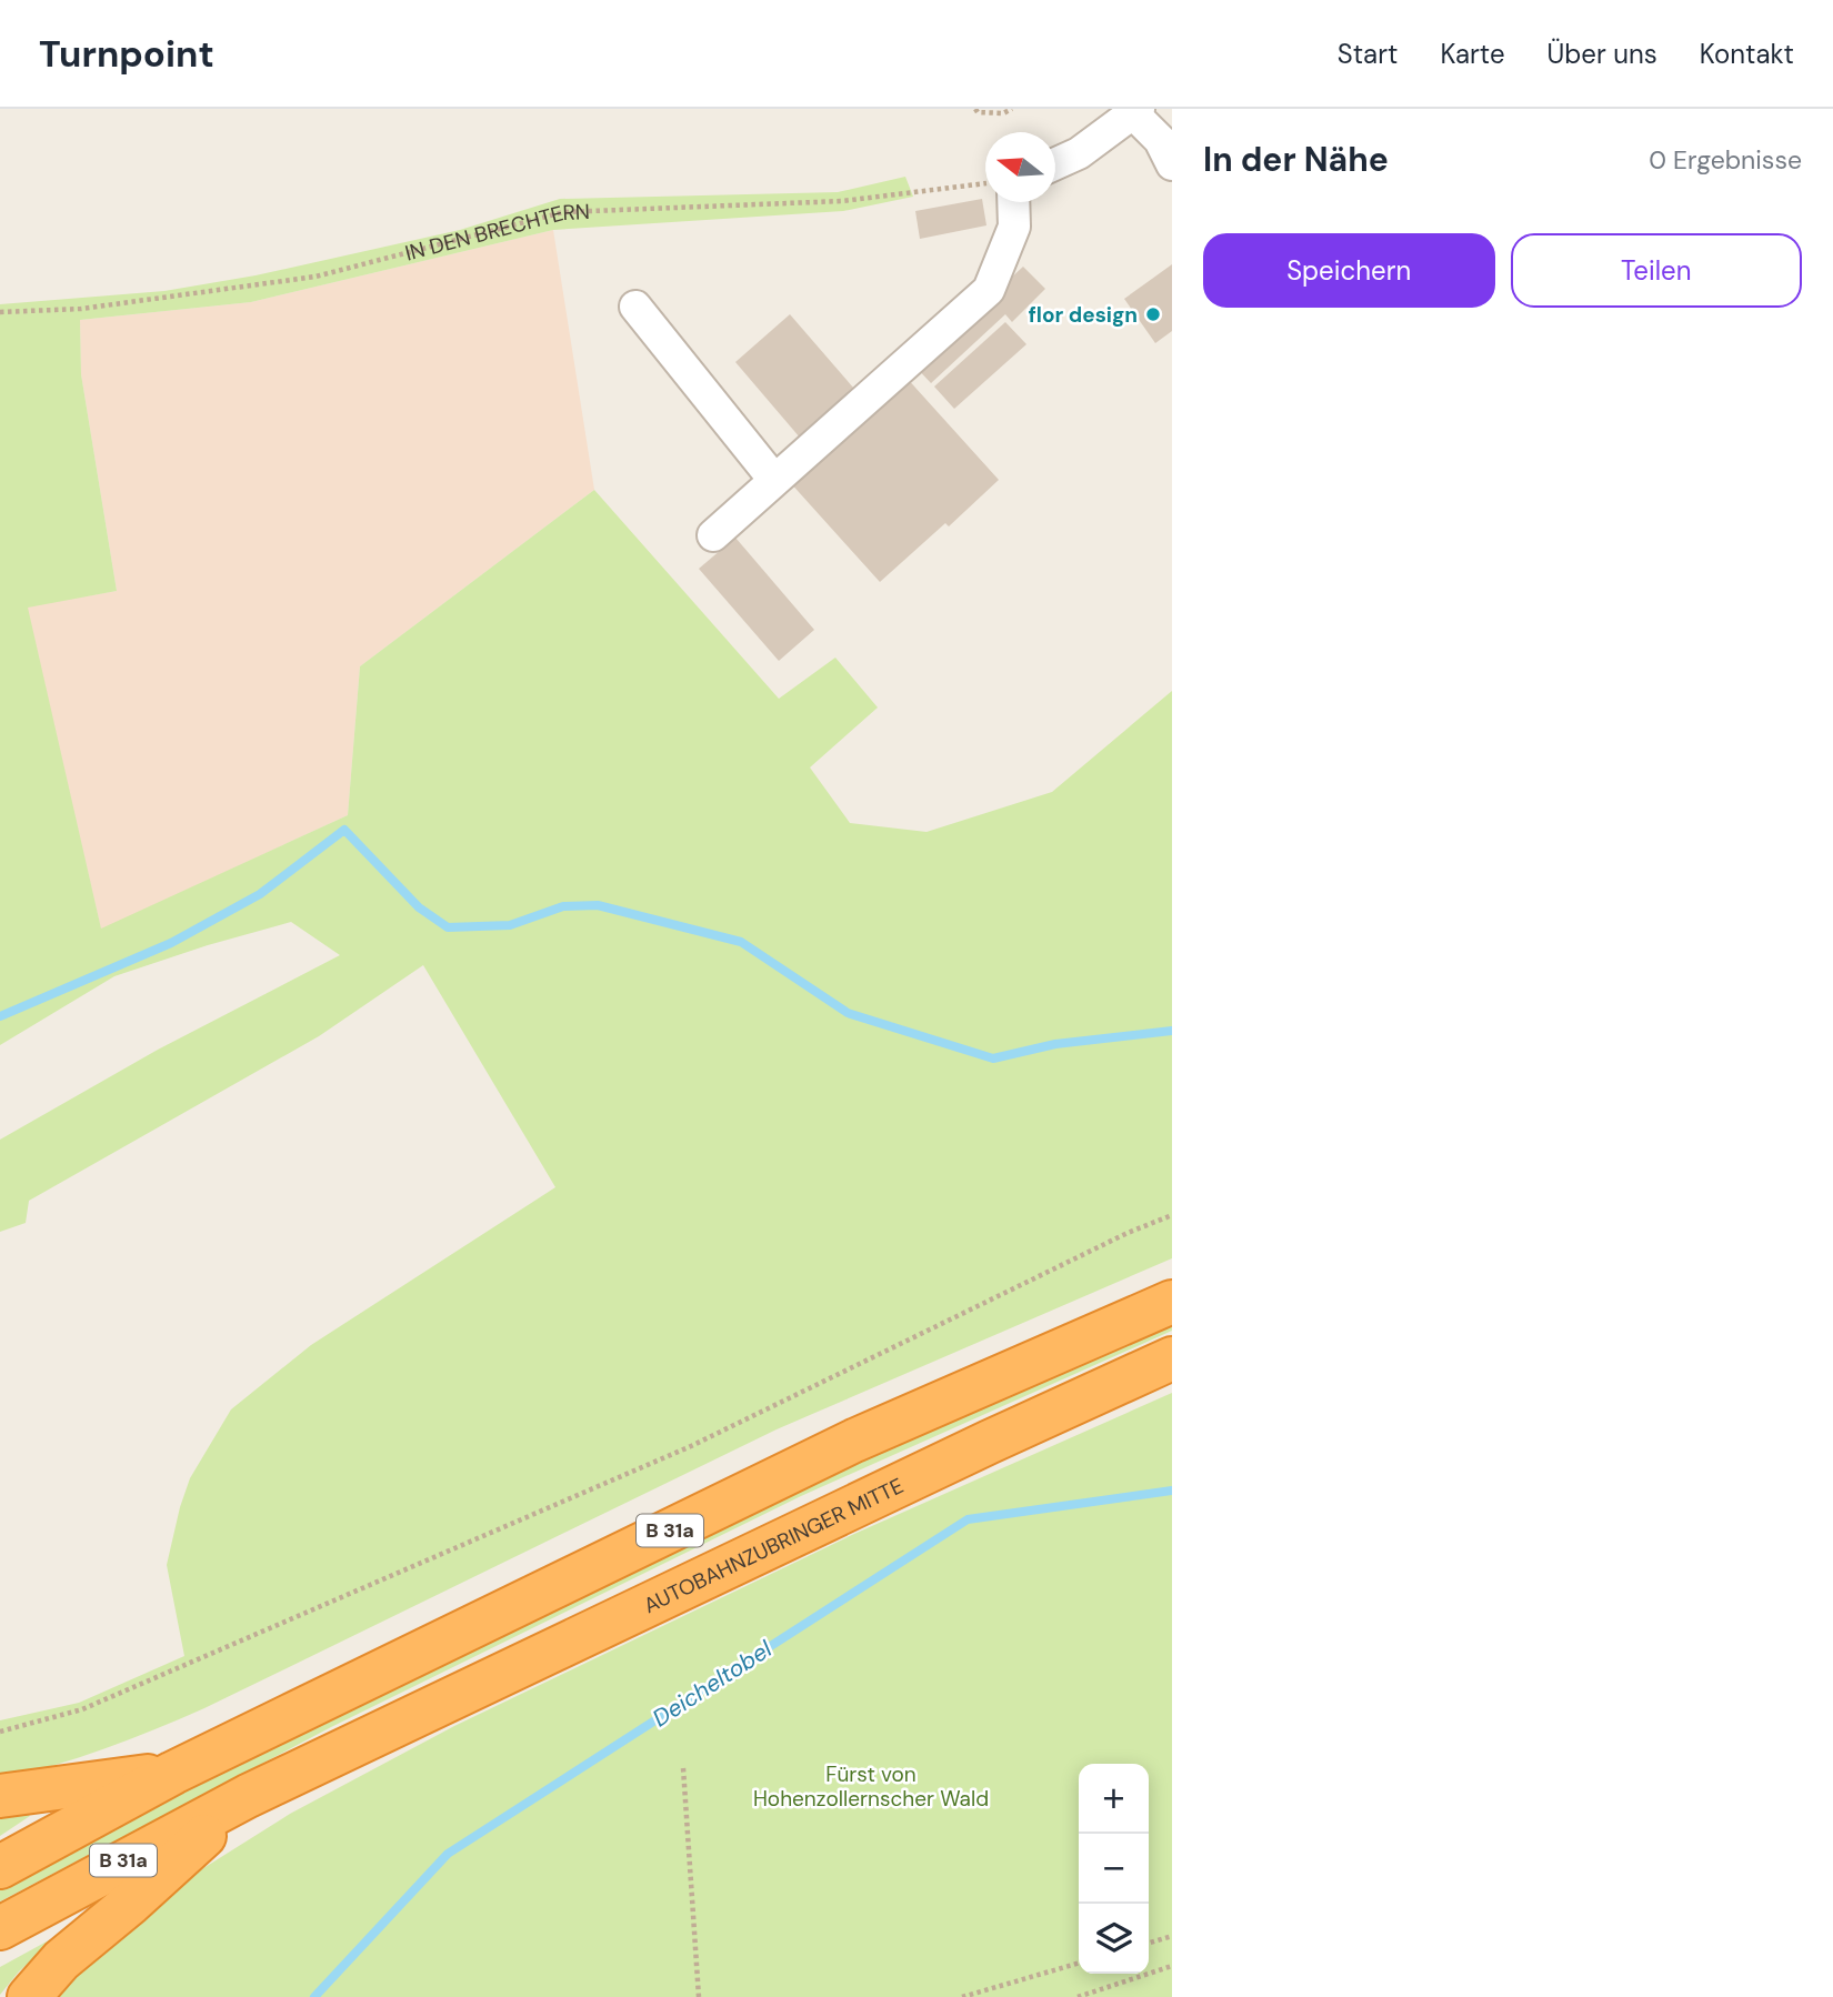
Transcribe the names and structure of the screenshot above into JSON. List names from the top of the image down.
{
  "streets": {
    "highway": ["B 31a", "AUTOBAHNZUBRINGER MITTE"],
    "path": ["IN DEN BRECHTERN"]
  },
  "crossings": [
    ["B 31a", "AUTOBAHNZUBRINGER MITTE"]
  ],
  "water": ["Deicheltobel"],
  "parks": ["Fürst von Hohenzollernscher Wald"],
  "places": ["flor design"],
  "north": "left",
  "page": {
    "header": "Turnpoint",
    "nav": [
      "Start",
      "Karte",
      "Über uns",
      "Kontakt"
    ],
    "heading": ["In der Nähe", "0 Ergebnisse"],
    "buttons": ["Speichern", "Teilen"],
    "map_buttons": ["+", "−"]
  }
}
